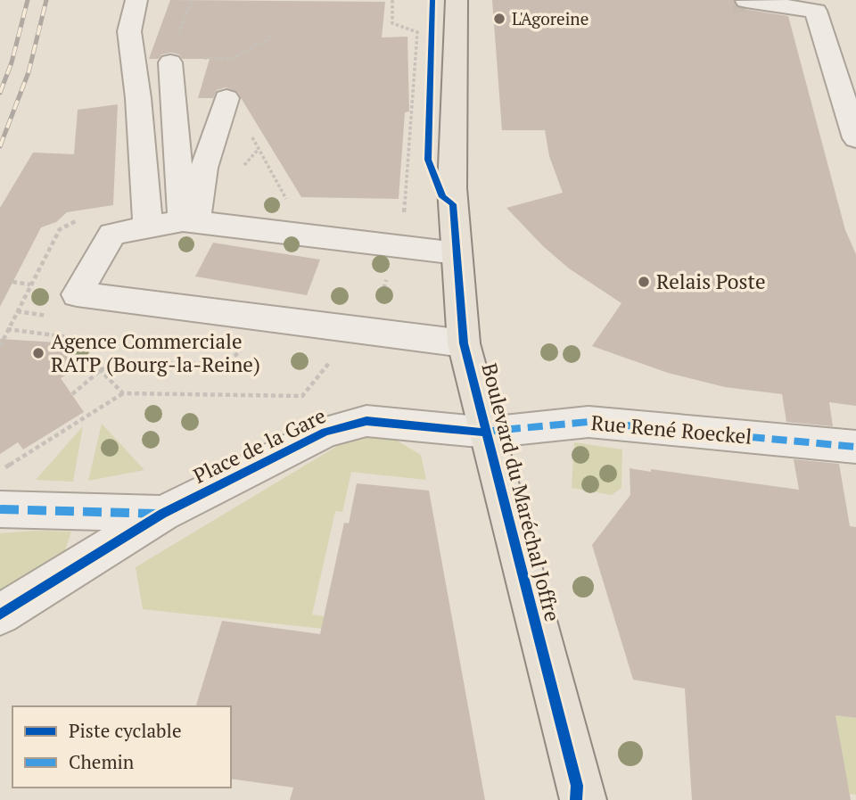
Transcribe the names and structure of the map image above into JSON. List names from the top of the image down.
{
  "streets": {
    "main road": ["Boulevard du Maréchal Joffre"],
    "street": ["Rue René Roeckel", "Place de la Gare"]
  },
  "crossings": [
    ["Rue René Roeckel", "Place de la Gare"],
    ["Rue René Roeckel", "Boulevard du Maréchal Joffre"],
    ["Place de la Gare", "Boulevard du Maréchal Joffre"]
  ],
  "places": ["L'Agoreine", "Relais Poste", "Agence Commerciale RATP (Bourg-la-Reine)"],
  "legend": ["Piste cyclable", "Chemin"]
}
